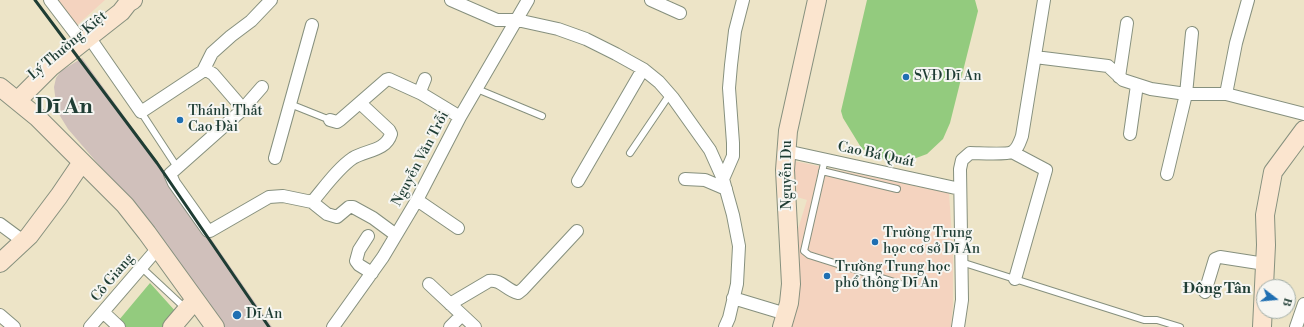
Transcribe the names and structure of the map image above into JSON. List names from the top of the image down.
{
  "streets": {
    "main road": ["Lý Thường Kiệt", "Nguyễn Du"],
    "street": ["Cao Bá Quát", "Nguyễn Văn Trỗi", "Cô Giang"]
  },
  "crossings": [
    ["Cao Bá Quát", "Nguyễn Du"]
  ],
  "districts": ["Dĩ An", "Đông Tân"],
  "places": [
    "SVĐ Dĩ An",
    "Thánh Thất Cao Đài",
    "Trường Trung học cơ sở Dĩ An",
    "Trường Trung học phổ thông Dĩ An",
    "Dĩ An"
  ],
  "north": "right"
}
